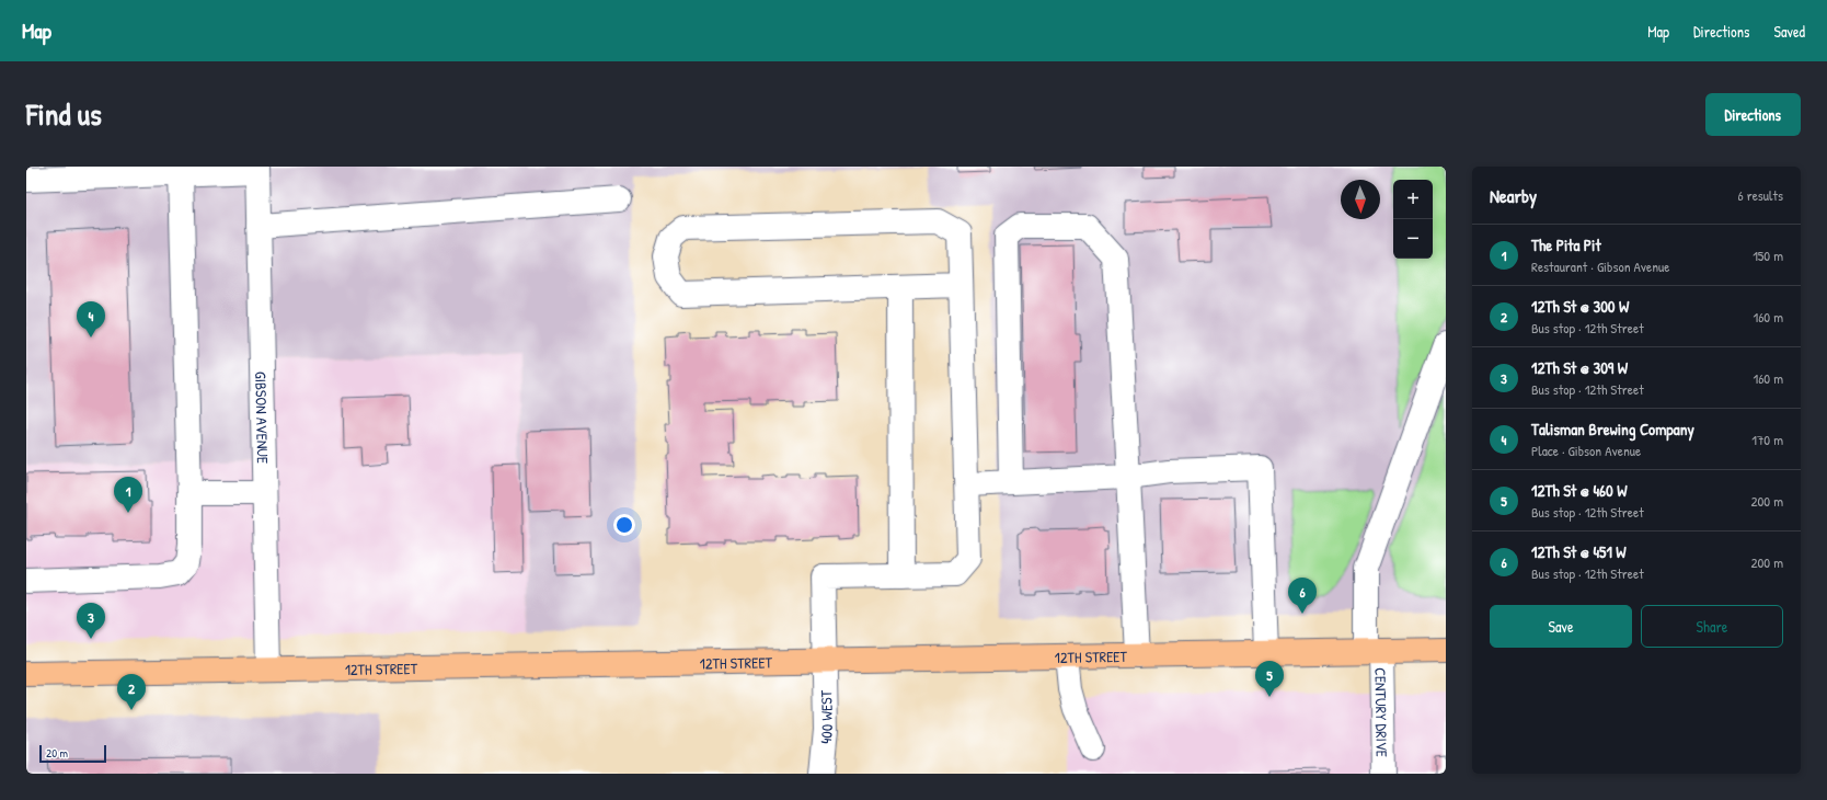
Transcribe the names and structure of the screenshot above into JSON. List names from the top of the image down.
{
  "streets": {
    "main road": ["12TH STREET"],
    "street": ["GIBSON AVENUE", "CENTURY DRIVE", "400 WEST"]
  },
  "crossings": [
    ["GIBSON AVENUE", "12TH STREET"],
    ["12TH STREET", "CENTURY DRIVE"],
    ["12TH STREET", "400 WEST"]
  ],
  "scale_bar": "20 m",
  "north": "bottom",
  "page": {
    "header": "Map",
    "nav": ["Map", "Directions", "Saved"],
    "title": "Find us",
    "buttons": [
      "Directions",
      ["Save", "Share"]
    ],
    "heading": ["Nearby", "6 results"],
    "map_buttons": ["+", "−"],
    "list": [
      {
        "mark": "1",
        "name": "The Pita Pit",
        "note": "Restaurant · Gibson Avenue",
        "value": "150 m"
      },
      {
        "mark": "2",
        "name": "12Th St @ 300 W",
        "note": "Bus stop · 12th Street",
        "value": "160 m"
      },
      {
        "mark": "3",
        "name": "12Th St @ 309 W",
        "note": "Bus stop · 12th Street",
        "value": "160 m"
      },
      {
        "mark": "4",
        "name": "Talisman Brewing Company",
        "note": "Place · Gibson Avenue",
        "value": "170 m"
      },
      {
        "mark": "5",
        "name": "12Th St @ 460 W",
        "note": "Bus stop · 12th Street",
        "value": "200 m"
      },
      {
        "mark": "6",
        "name": "12Th St @ 451 W",
        "note": "Bus stop · 12th Street",
        "value": "200 m"
      }
    ],
    "pins": [
      "4",
      "1",
      "6",
      "3",
      "5",
      "2"
    ],
    "scale": "20 m"
  }
}
